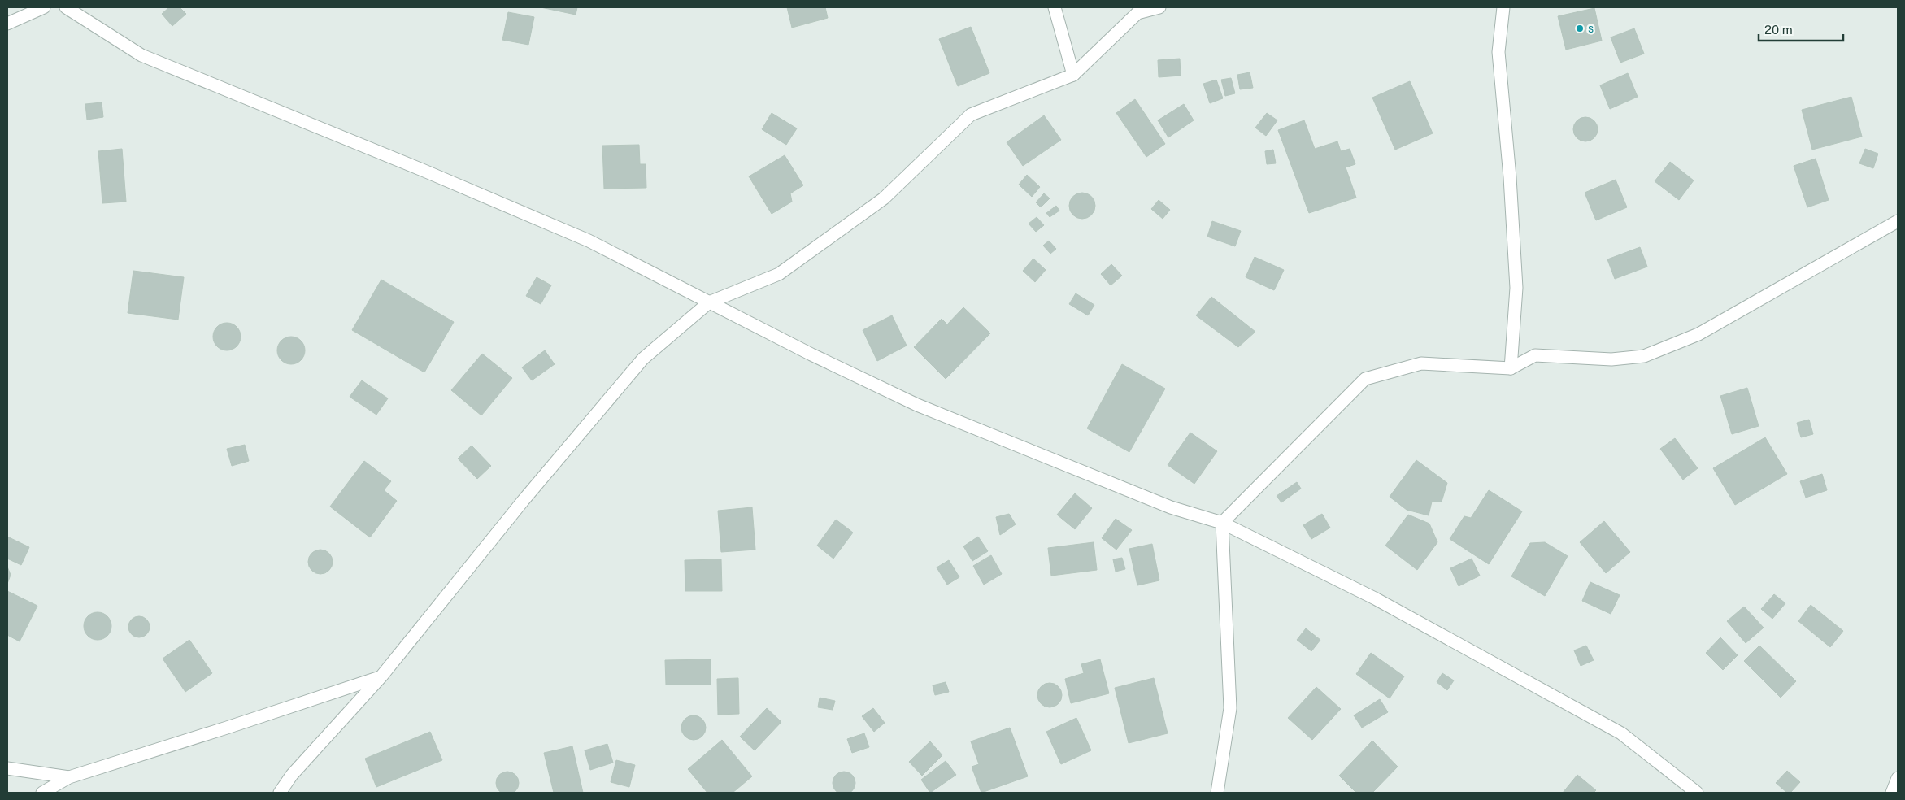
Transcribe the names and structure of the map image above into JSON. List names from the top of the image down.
{
  "places": ["s"],
  "scale_bar": "20 m"
}
